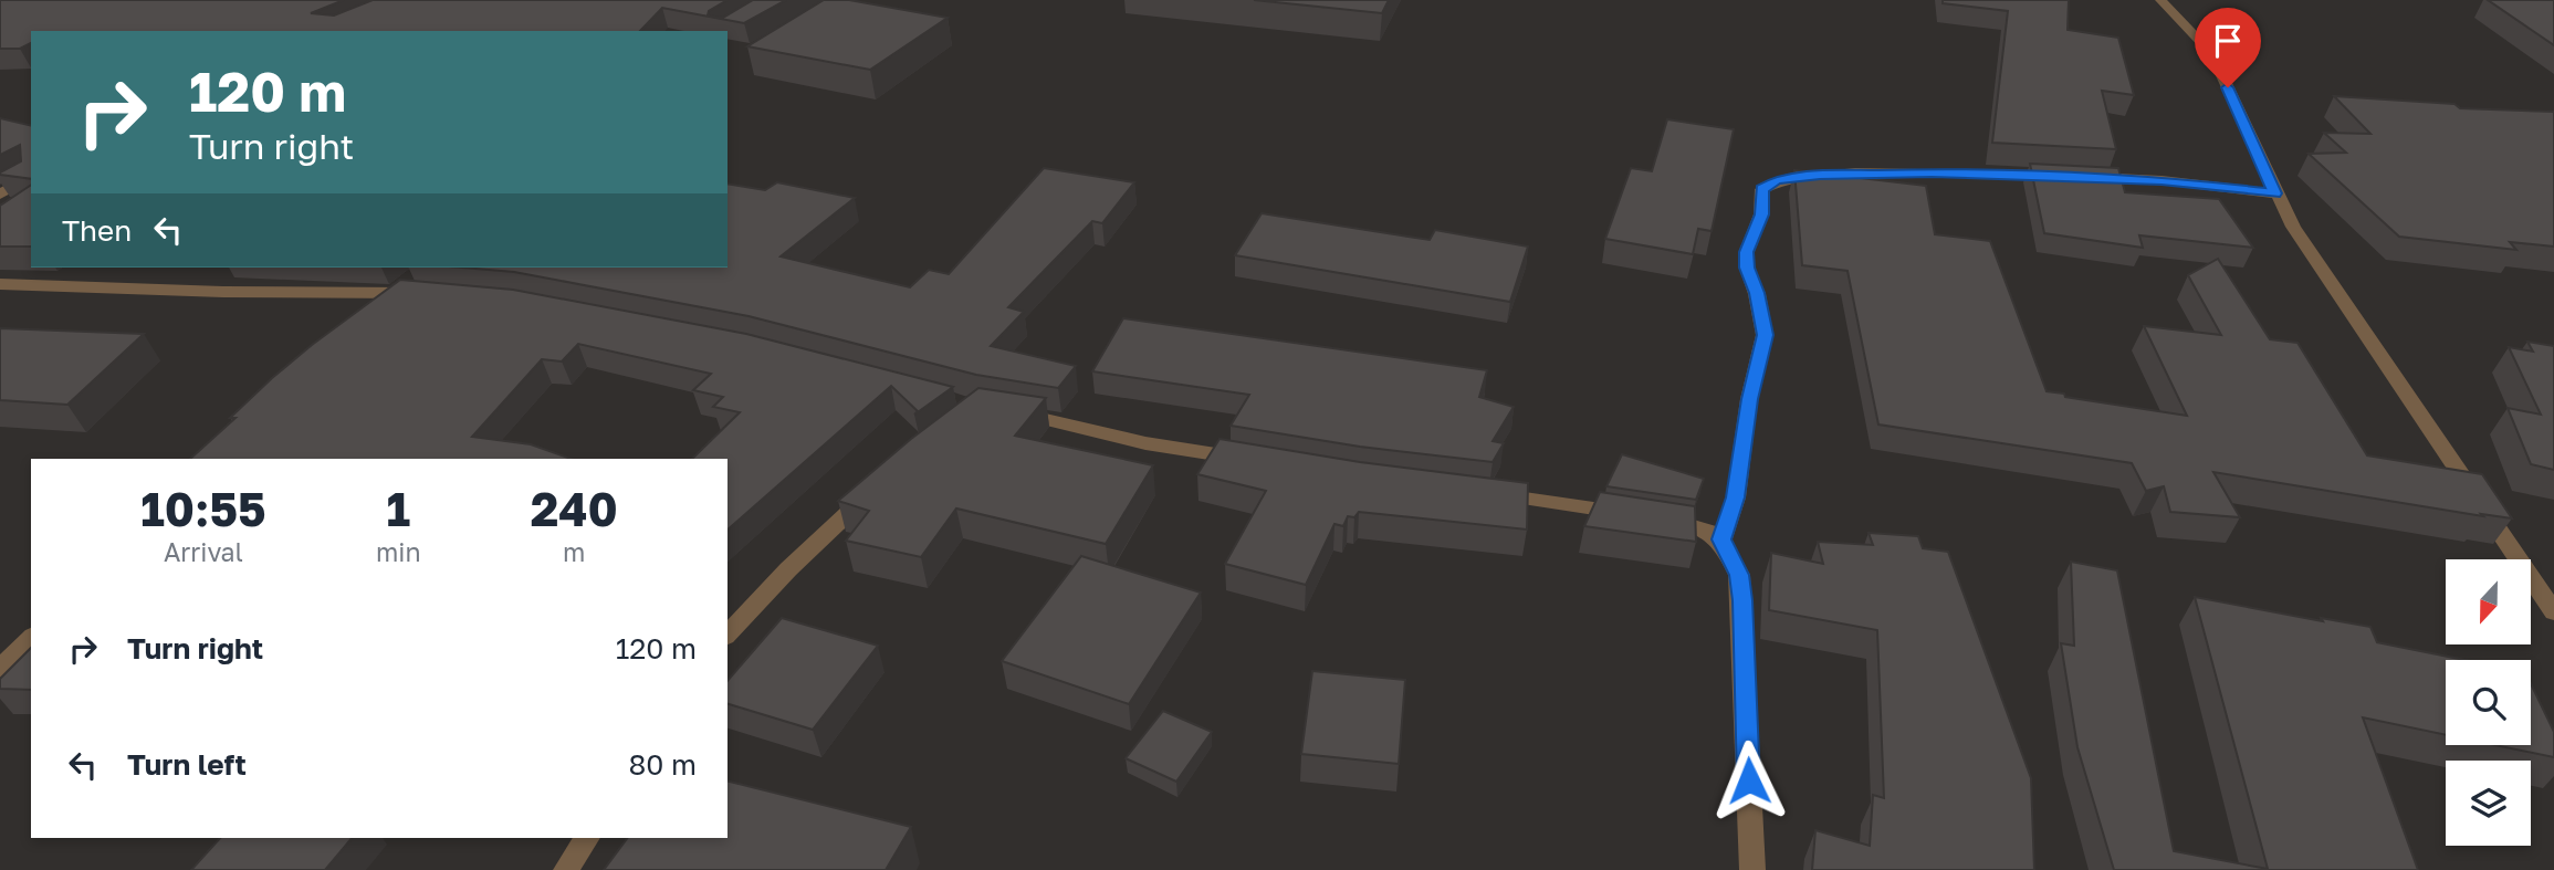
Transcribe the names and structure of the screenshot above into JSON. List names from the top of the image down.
{
  "north": "bottom",
  "page": {
    "turn": ["120 m", "Turn right"],
    "then": "Then",
    "eta": [
      "10:55",
      "Arrival",
      "1",
      "min",
      "240",
      "m"
    ],
    "list": [
      {
        "name": "Turn right",
        "value": "120 m"
      },
      {
        "name": "Turn left",
        "value": "80 m"
      }
    ]
  }
}
